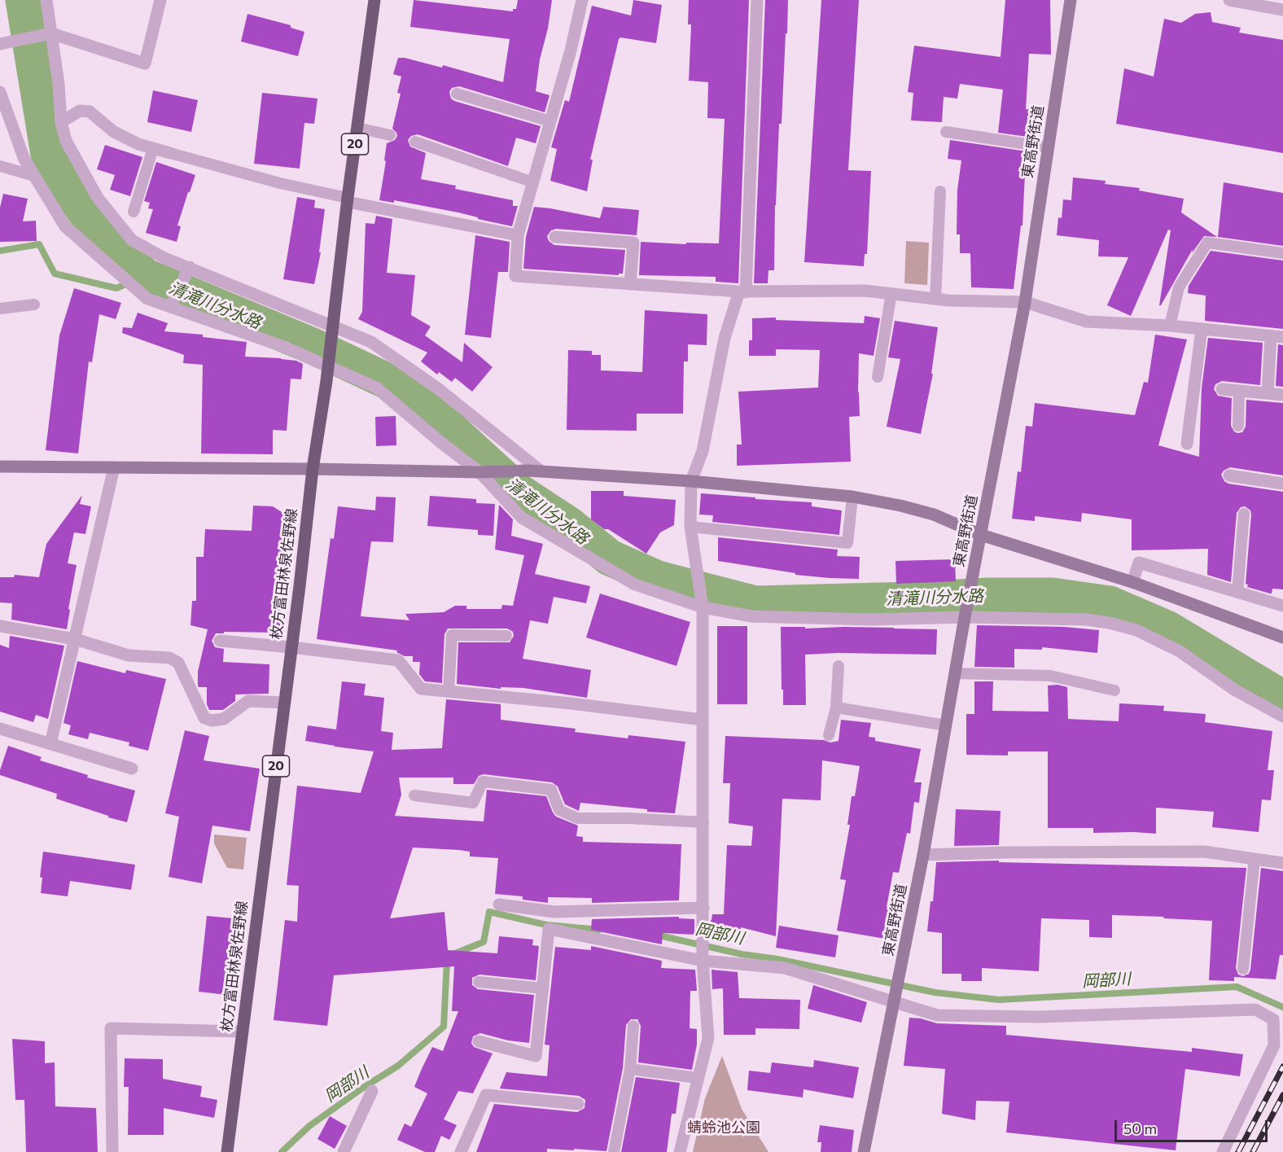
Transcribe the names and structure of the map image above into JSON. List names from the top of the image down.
{
  "streets": {
    "main road": ["20", "枚方富田林泉佐野線"],
    "street": ["東高野街道"]
  },
  "water": ["清滝川分水路", "岡部川"],
  "parks": ["蜻蛉池公園"],
  "scale_bar": "50 m"
}
